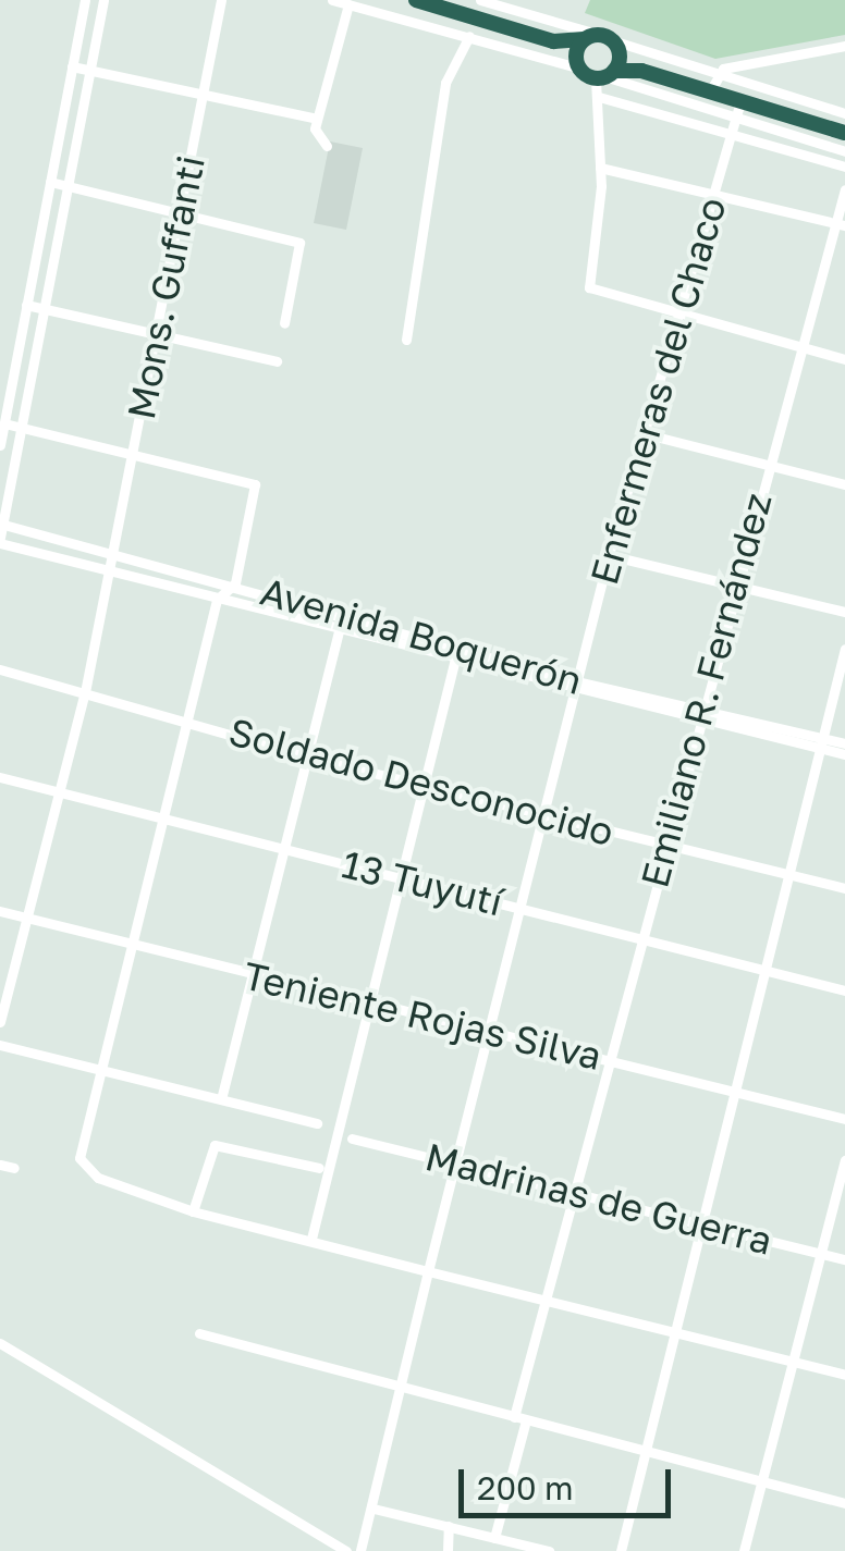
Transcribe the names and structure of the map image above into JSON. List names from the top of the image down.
{
  "streets": {
    "street": [
      "Mons. Guffanti",
      "Enfermeras del Chaco",
      "Avenida Boquerón",
      "Emiliano R. Fernández",
      "Soldado Desconocido",
      "13 Tuyutí",
      "Teniente Rojas Silva",
      "Madrinas de Guerra"
    ]
  },
  "crossings": [
    ["Mons. Guffanti", "Avenida Boquerón"],
    ["Mons. Guffanti", "Soldado Desconocido"],
    ["Mons. Guffanti", "13 Tuyutí"],
    ["Mons. Guffanti", "Teniente Rojas Silva"],
    ["Enfermeras del Chaco", "Avenida Boquerón"],
    ["Enfermeras del Chaco", "Soldado Desconocido"],
    ["Enfermeras del Chaco", "13 Tuyutí"],
    ["Enfermeras del Chaco", "Teniente Rojas Silva"],
    ["Enfermeras del Chaco", "Madrinas de Guerra"],
    ["Avenida Boquerón", "Emiliano R. Fernández"],
    ["Emiliano R. Fernández", "Soldado Desconocido"],
    ["Emiliano R. Fernández", "13 Tuyutí"],
    ["Emiliano R. Fernández", "Teniente Rojas Silva"],
    ["Emiliano R. Fernández", "Madrinas de Guerra"]
  ],
  "scale_bar": "200 m"
}
